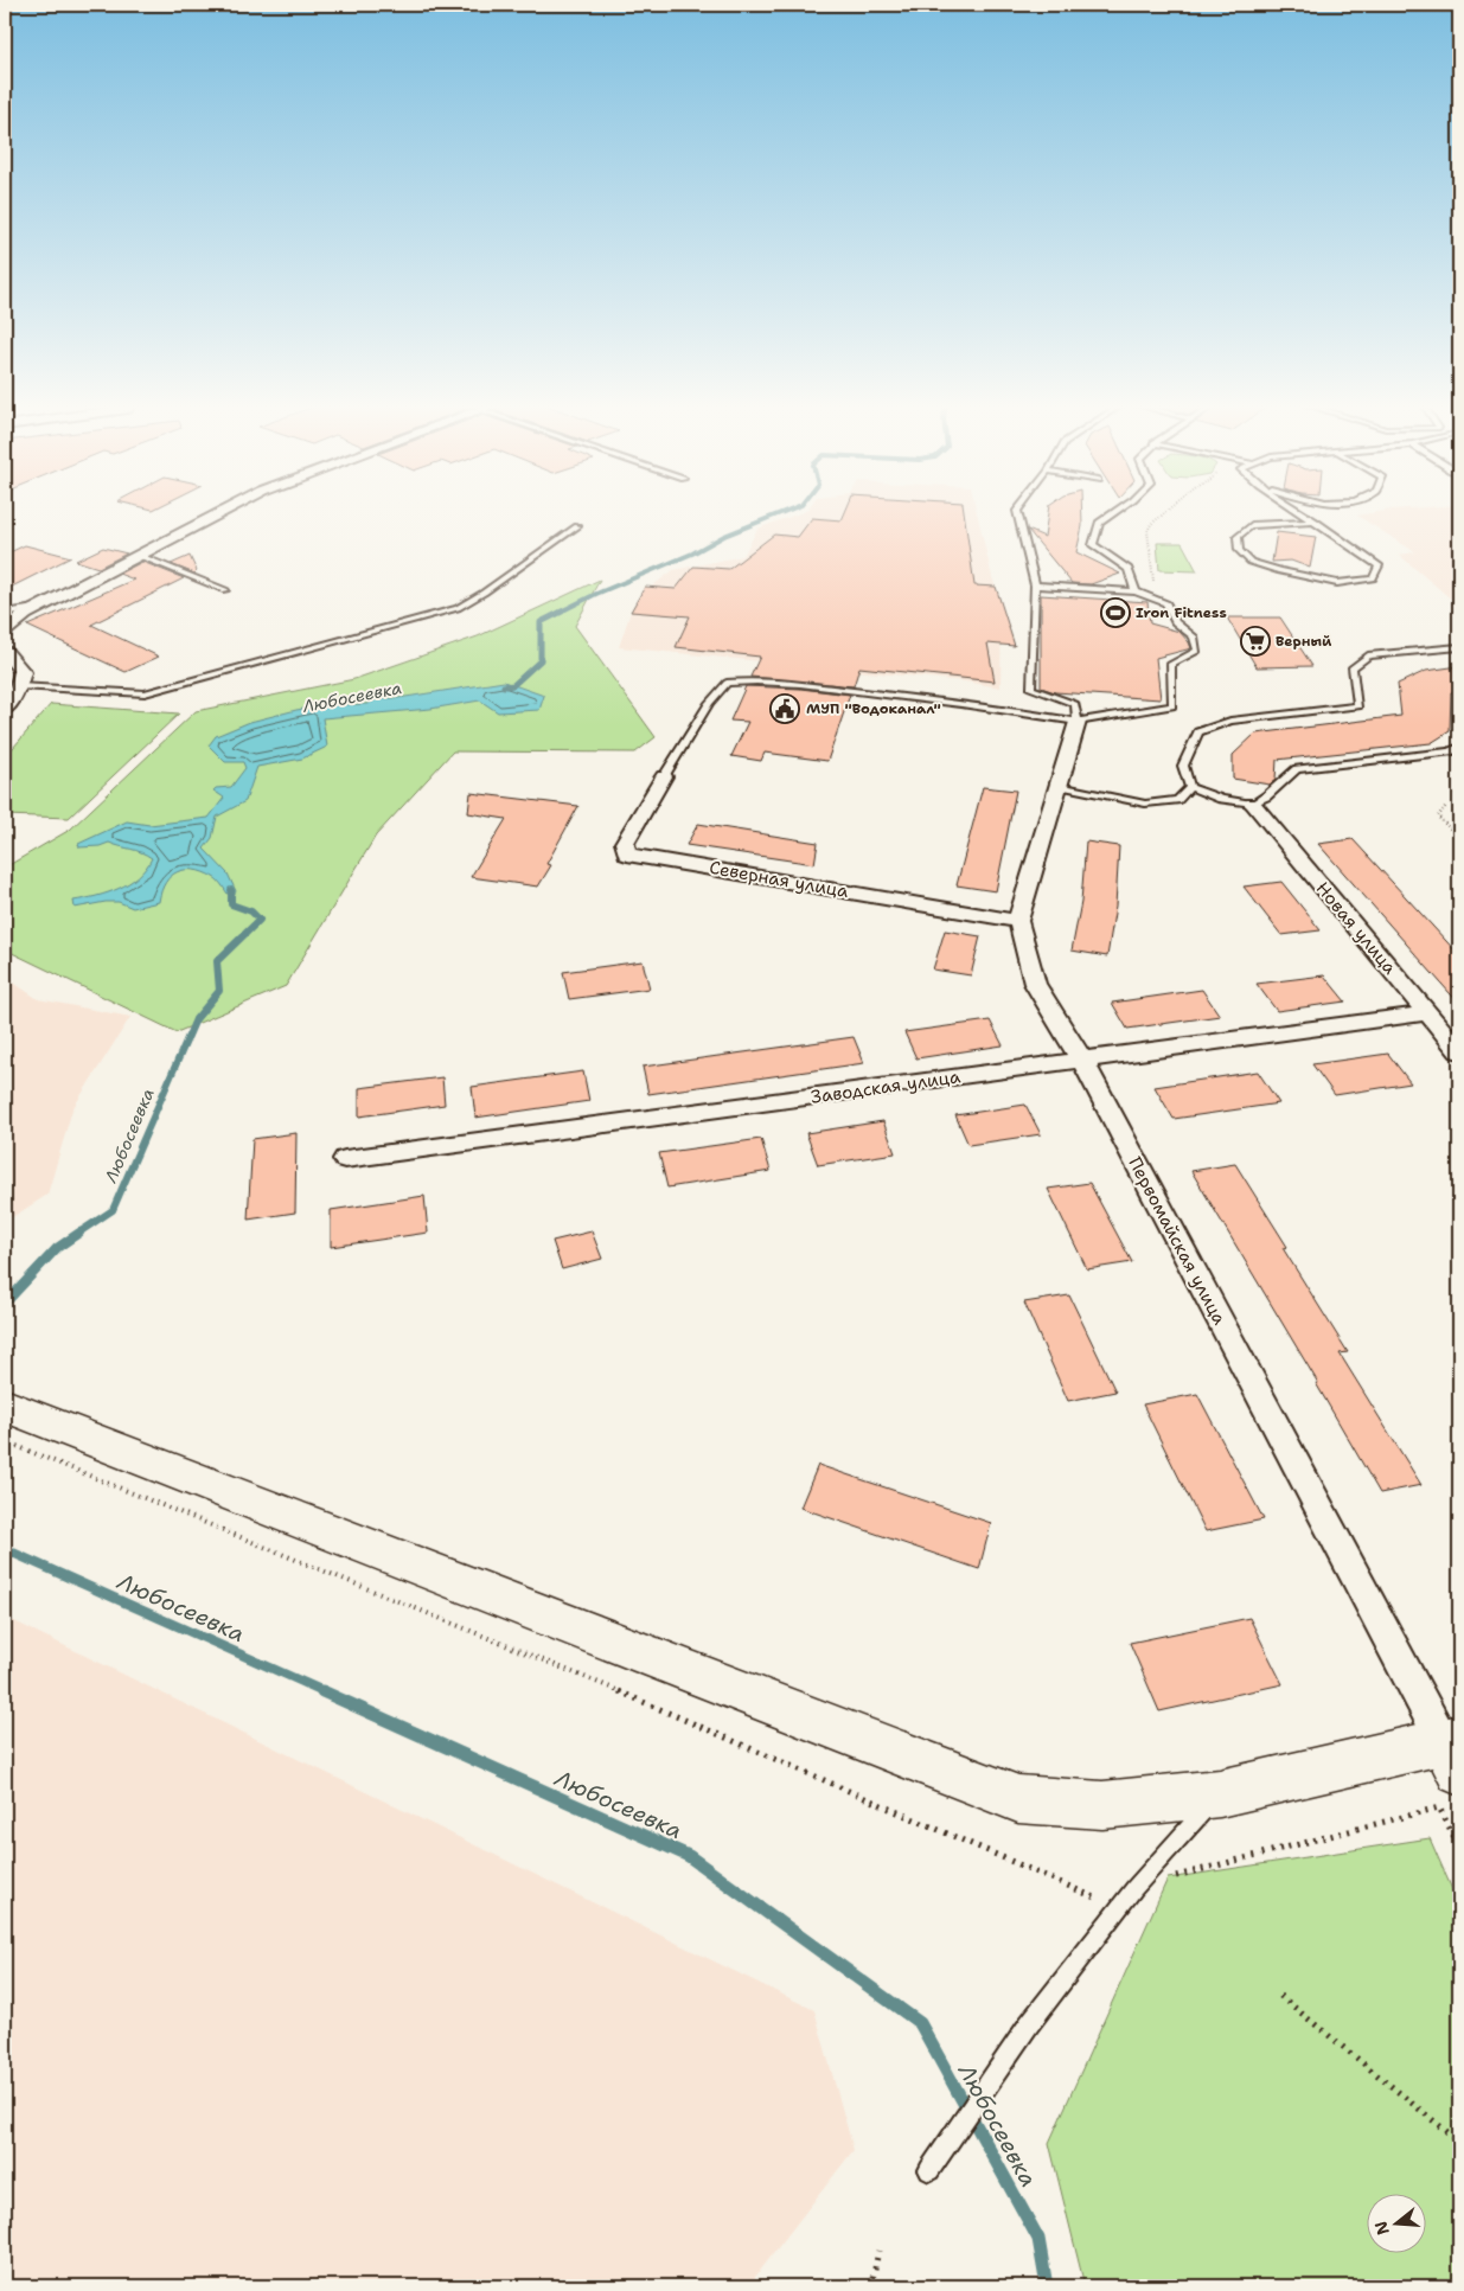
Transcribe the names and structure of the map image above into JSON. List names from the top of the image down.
{
  "streets": {
    "street": [
      "Северная улица",
      "Новая улица",
      "Заводская улица",
      "Первомайская улица"
    ]
  },
  "crossings": [
    ["Северная улица", "Первомайская улица"],
    ["Новая улица", "Заводская улица"],
    ["Заводская улица", "Первомайская улица"]
  ],
  "water": ["Любосеевка"],
  "places": {
    "sports": ["Iron Fitness"],
    "supermarket": ["Верный"],
    "public building": ["МУП \"Водоканал\""]
  },
  "north": "left"
}
